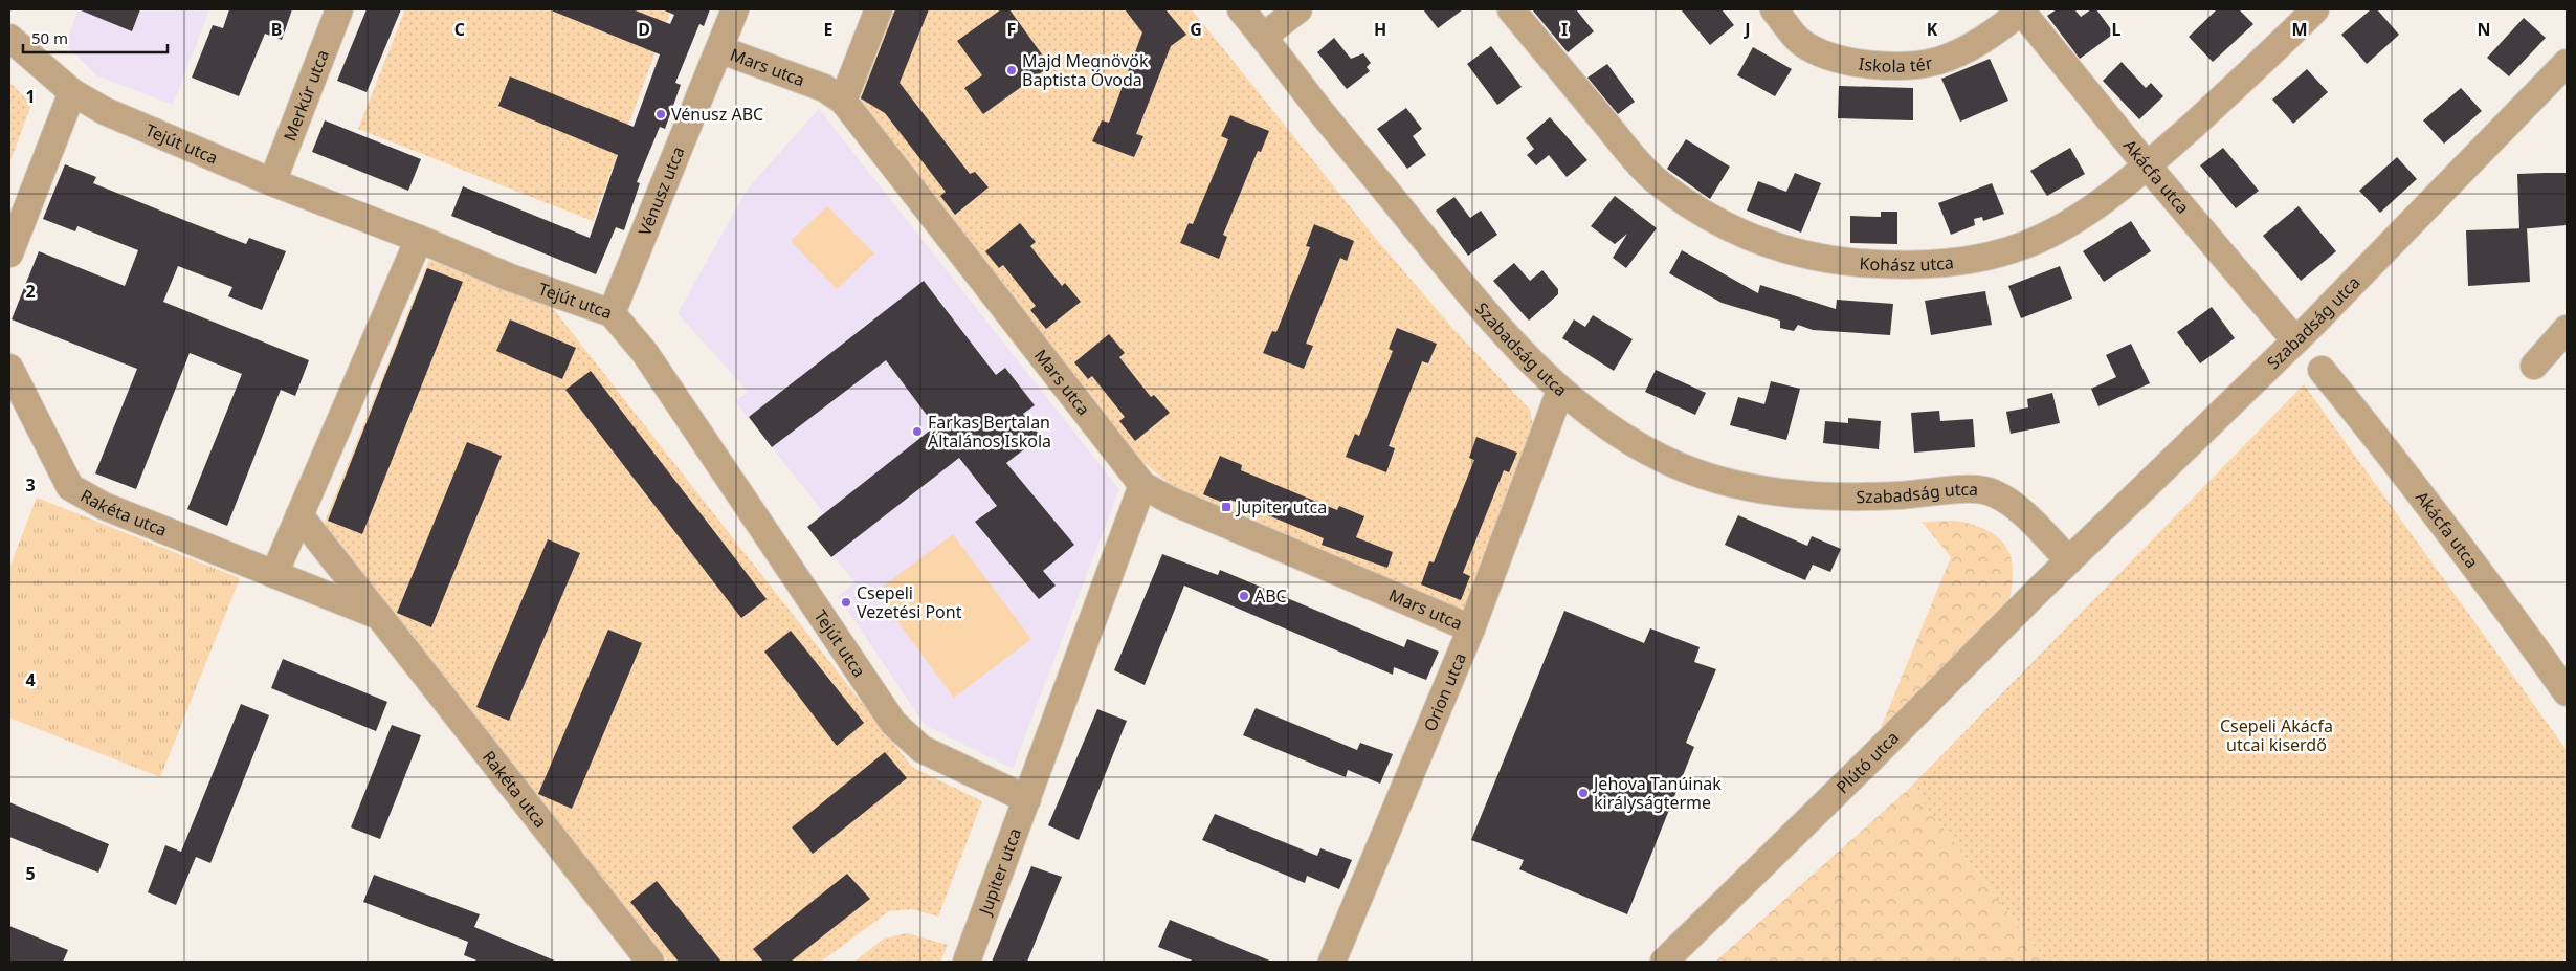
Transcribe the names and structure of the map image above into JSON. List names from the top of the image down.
{
  "streets": {
    "street": [
      "Iskola tér",
      "Mars utca",
      "Merkúr utca",
      "Tejút utca",
      "Akácfa utca",
      "Vénusz utca",
      "Kohász utca",
      "Szabadság utca",
      "Rakéta utca",
      "Orion utca",
      "Plútó utca",
      "Jupiter utca"
    ]
  },
  "crossings": [
    ["Iskola tér", "Akácfa utca"],
    ["Mars utca", "Vénusz utca"],
    ["Mars utca", "Orion utca"],
    ["Mars utca", "Jupiter utca"],
    ["Merkúr utca", "Tejút utca"],
    ["Tejút utca", "Vénusz utca"],
    ["Tejút utca", "Jupiter utca"],
    ["Akácfa utca", "Kohász utca"],
    ["Akácfa utca", "Szabadság utca"],
    ["Szabadság utca", "Orion utca"],
    ["Szabadság utca", "Plútó utca"]
  ],
  "parks": ["Csepeli Akácfa utcai kiserdő"],
  "places": {
    "other": [
      "Majd Megnövök Baptista Óvoda",
      "Vénusz ABC",
      "Farkas Bertalan Általános Iskola",
      "ABC",
      "Csepeli Vezetési Pont",
      "Jehova Tanúinak királyságterme"
    ],
    "transit": ["Jupiter utca"]
  },
  "scale_bar": "50 m",
  "grid": {
    "columns": [
      "B",
      "C",
      "D",
      "E",
      "F",
      "G",
      "H",
      "I",
      "J",
      "K",
      "L",
      "M",
      "N"
    ],
    "rows": [
      "1",
      "2",
      "3",
      "4",
      "5"
    ]
  }
}
